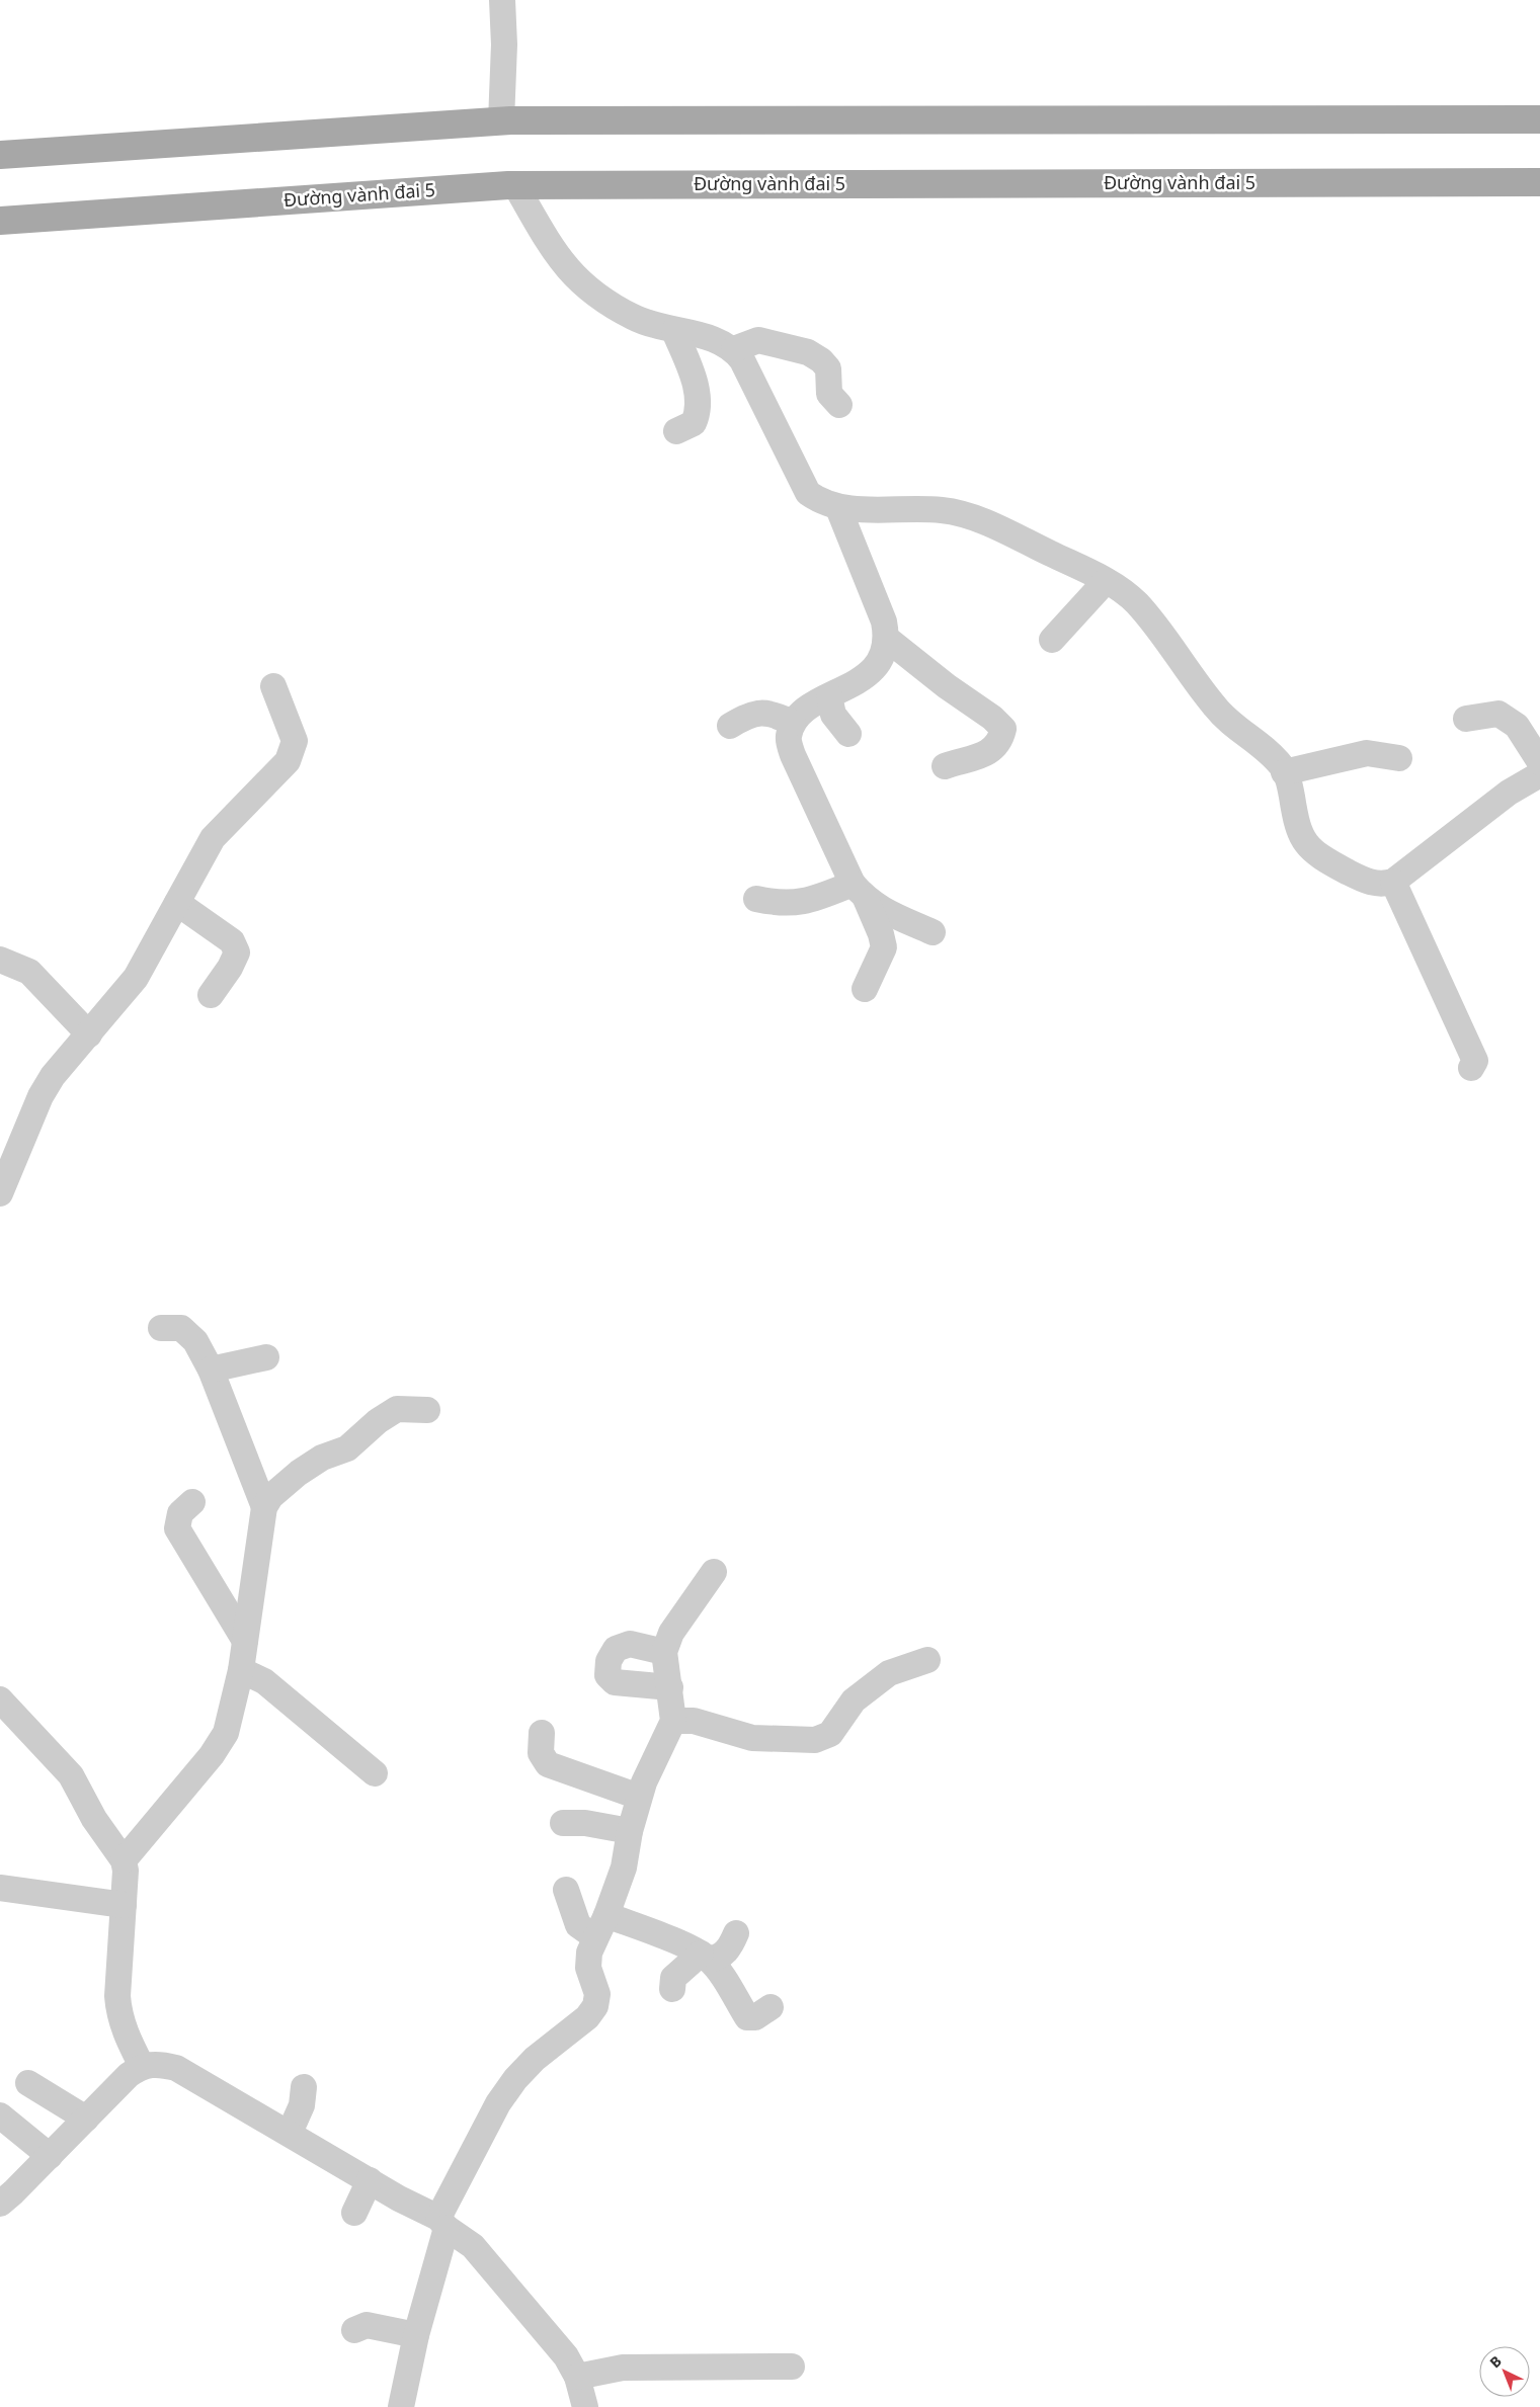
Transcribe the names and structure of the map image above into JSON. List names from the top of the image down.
{
  "streets": {
    "main road": ["Đường vành đai 5"]
  },
  "north": "top left"
}
